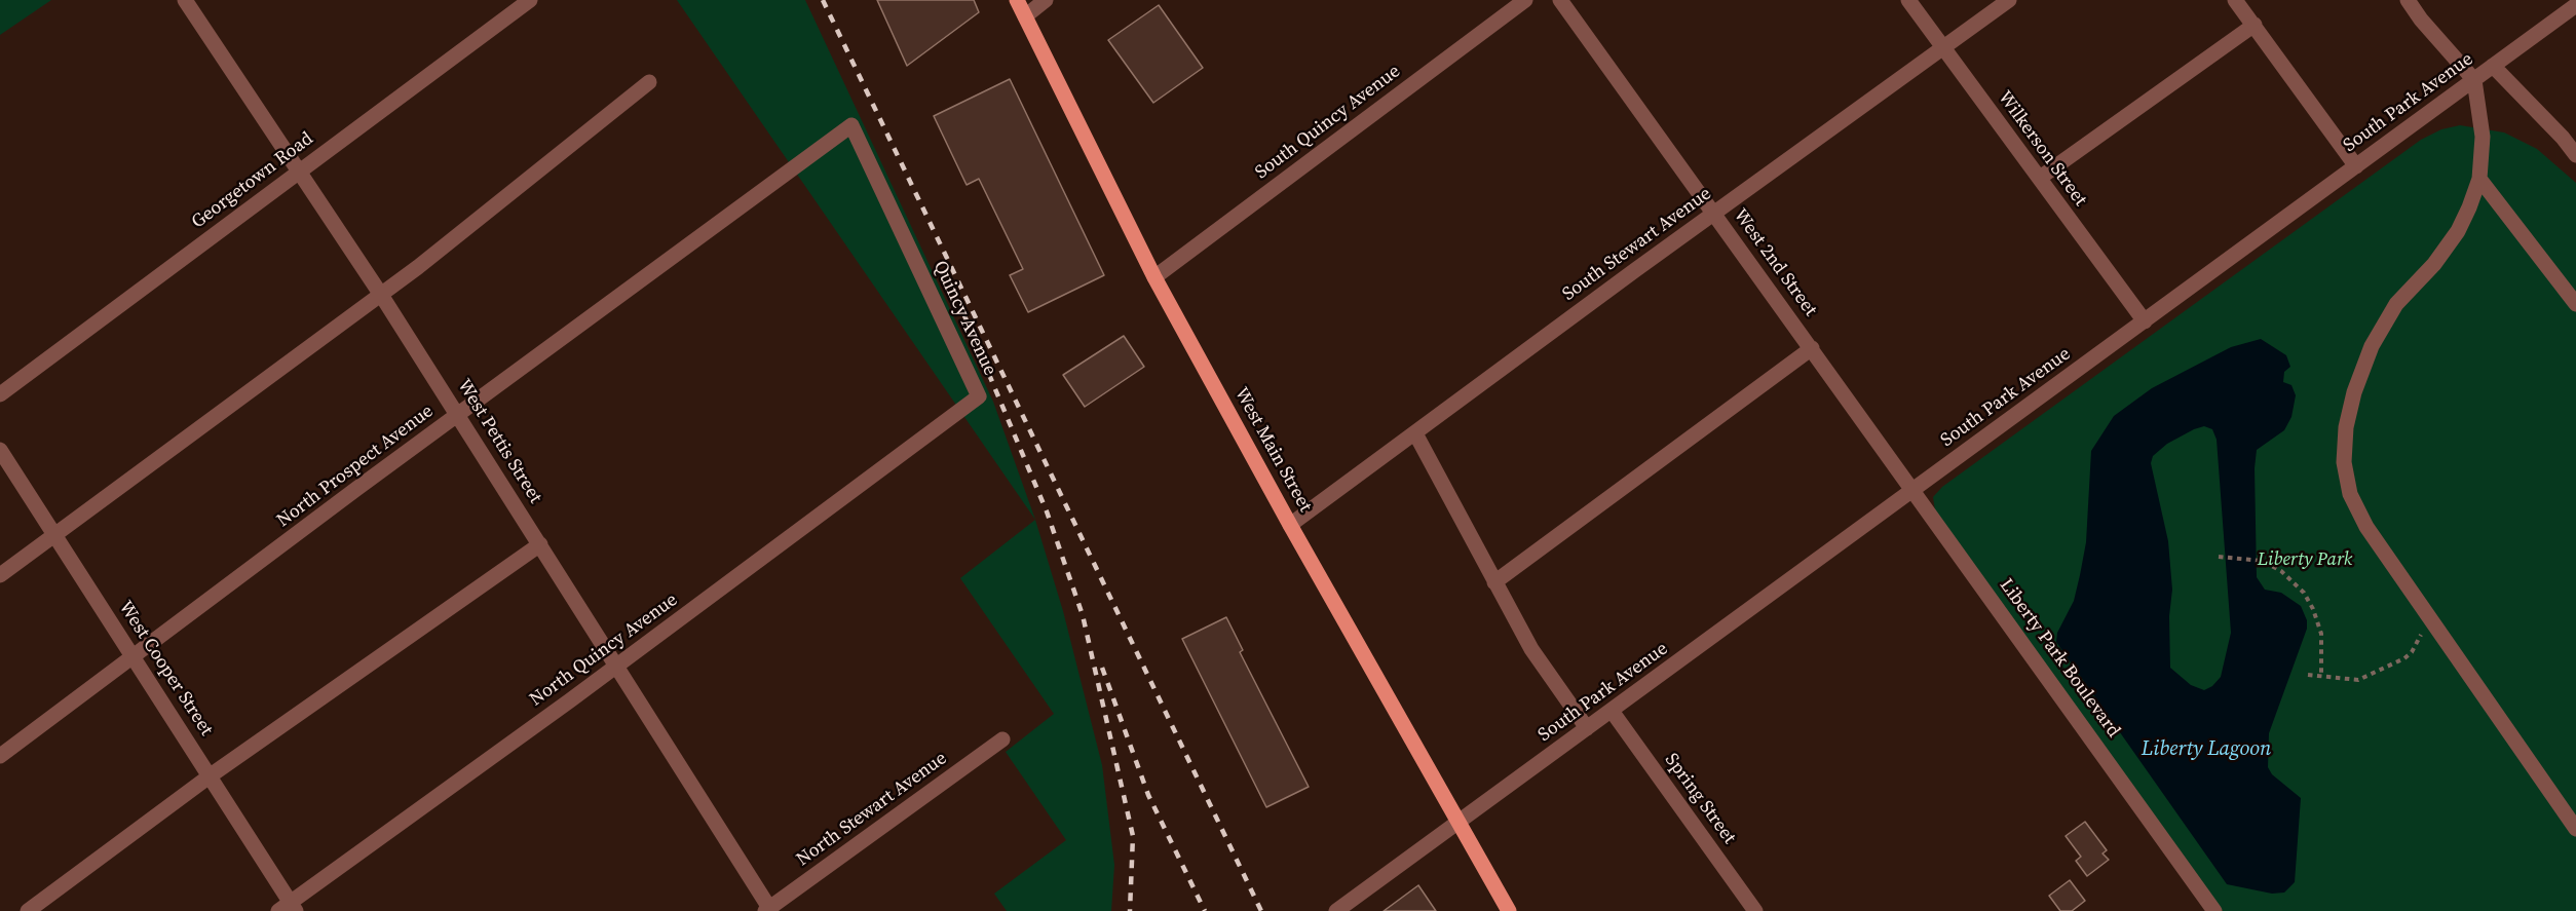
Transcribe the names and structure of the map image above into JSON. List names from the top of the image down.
{
  "streets": {
    "main road": ["West Main Street"],
    "street": [
      "South Park Avenue",
      "South Quincy Avenue",
      "Wilkerson Street",
      "Georgetown Road",
      "South Stewart Avenue",
      "West 2nd Street",
      "Quincy Avenue",
      "West Pettis Street",
      "North Prospect Avenue",
      "North Quincy Avenue",
      "Liberty Park Boulevard",
      "West Cooper Street",
      "Spring Street",
      "North Stewart Avenue"
    ]
  },
  "crossings": [
    ["South Park Avenue", "Wilkerson Street"],
    ["South Park Avenue", "West 2nd Street"],
    ["South Park Avenue", "West Main Street"],
    ["South Park Avenue", "Liberty Park Boulevard"],
    ["South Park Avenue", "Spring Street"],
    ["South Quincy Avenue", "West Main Street"],
    ["Wilkerson Street", "South Stewart Avenue"],
    ["Georgetown Road", "West Pettis Street"],
    ["South Stewart Avenue", "West 2nd Street"],
    ["South Stewart Avenue", "West Main Street"],
    ["West 2nd Street", "Liberty Park Boulevard"],
    ["Quincy Avenue", "North Prospect Avenue"],
    ["Quincy Avenue", "North Quincy Avenue"],
    ["West Pettis Street", "North Prospect Avenue"],
    ["West Pettis Street", "North Quincy Avenue"],
    ["West Pettis Street", "North Stewart Avenue"],
    ["North Prospect Avenue", "West Cooper Street"],
    ["North Quincy Avenue", "West Cooper Street"]
  ],
  "water": ["Liberty Lagoon"],
  "parks": ["Liberty Park"]
}
